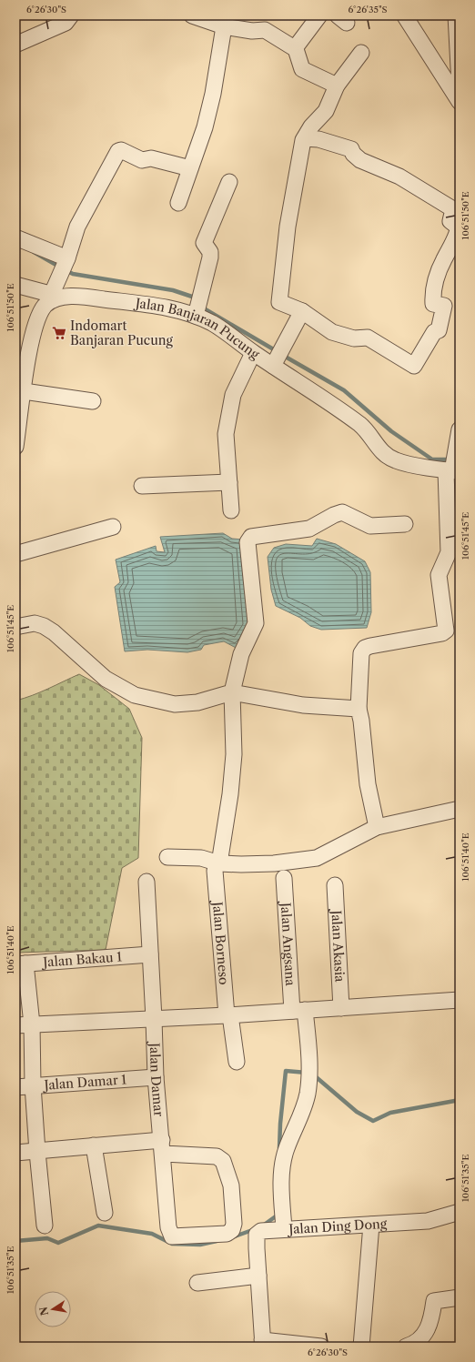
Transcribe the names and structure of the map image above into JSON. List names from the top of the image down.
{
  "streets": {
    "street": [
      "Jalan Banjaran Pucung",
      "Jalan Borneso",
      "Jalan Angsana",
      "Jalan Akasia",
      "Jalan Bakau 1",
      "Jalan Damar",
      "Jalan Damar 1",
      "Jalan Ding Dong"
    ]
  },
  "crossings": [
    ["Jalan Angsana", "Jalan Ding Dong"],
    ["Jalan Bakau 1", "Jalan Damar"],
    ["Jalan Damar", "Jalan Damar 1"]
  ],
  "places": {
    "supermarket": ["Indomart Banjaran Pucung"]
  },
  "north": "left",
  "coordinates": [
    "6°26'30\"S",
    "6°26'35\"S",
    "106°51'50\"E",
    "106°51'45\"E",
    "106°51'40\"E",
    "106°51'35\"E"
  ]
}
